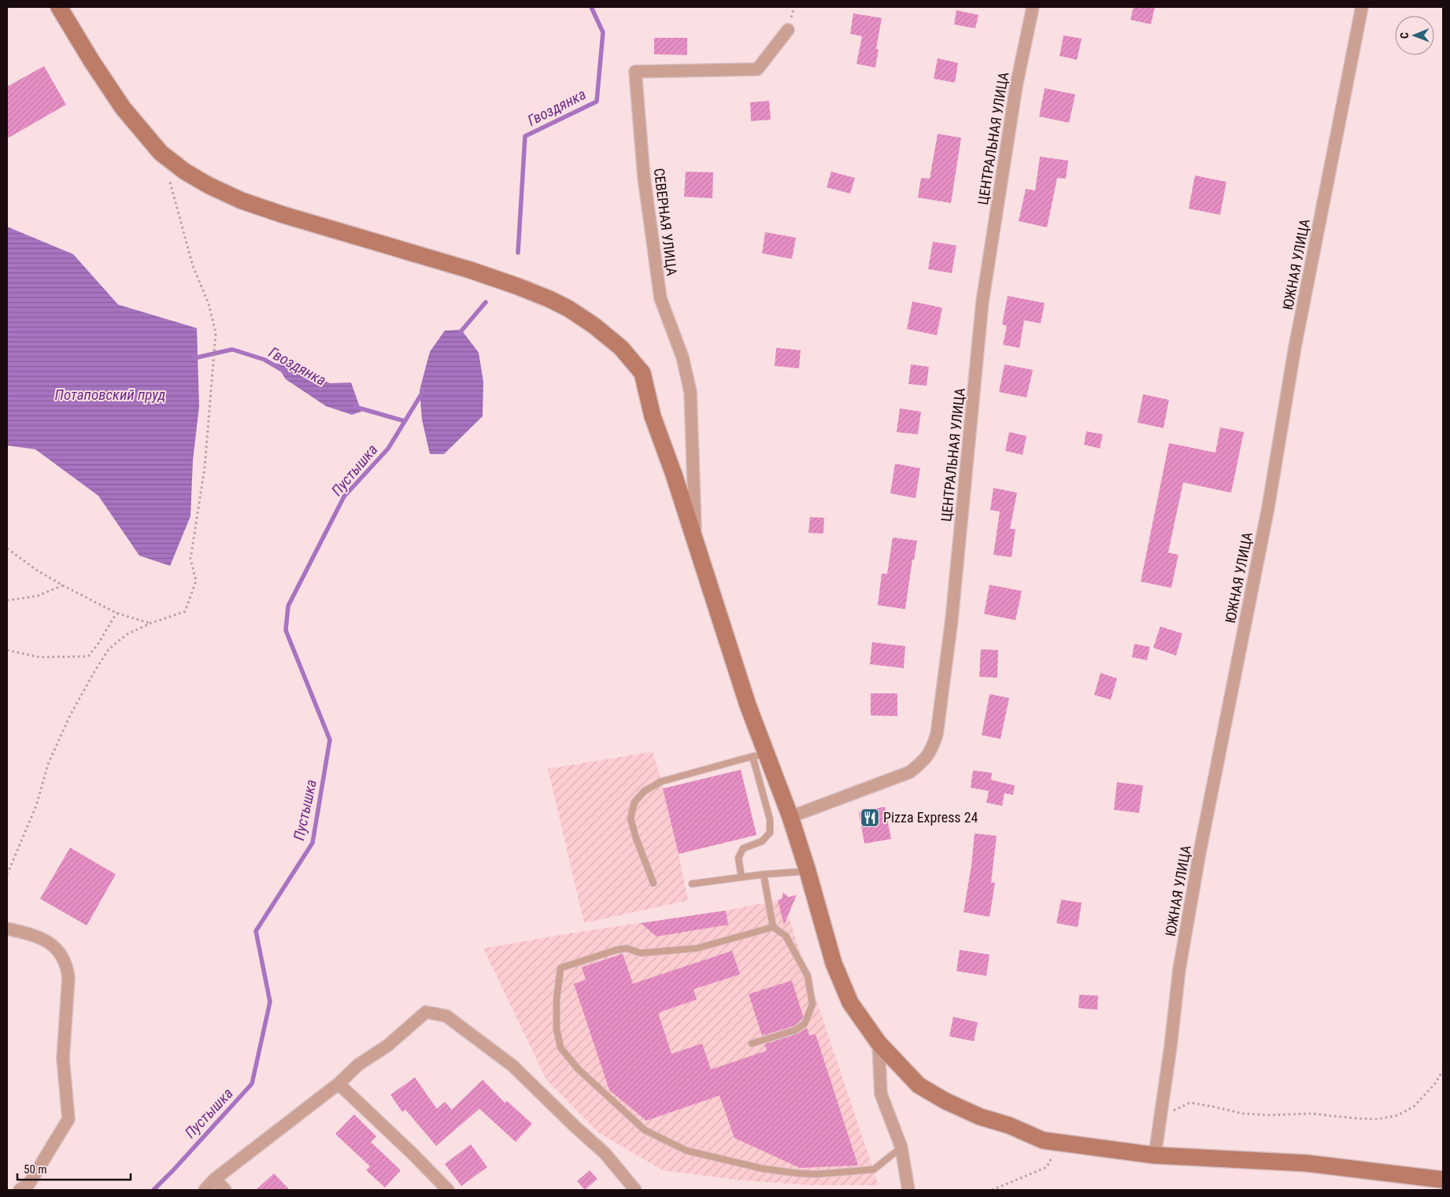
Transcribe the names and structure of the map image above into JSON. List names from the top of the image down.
{
  "streets": {
    "street": ["ЦЕНТРАЛЬНАЯ УЛИЦА", "СЕВЕРНАЯ УЛИЦА", "ЮЖНАЯ УЛИЦА"]
  },
  "water": ["Гвоздянка", "Потаповский пруд", "Пустышка"],
  "places": {
    "restaurant": ["Pizza Express 24"]
  },
  "scale_bar": "50 m",
  "north": "left"
}
